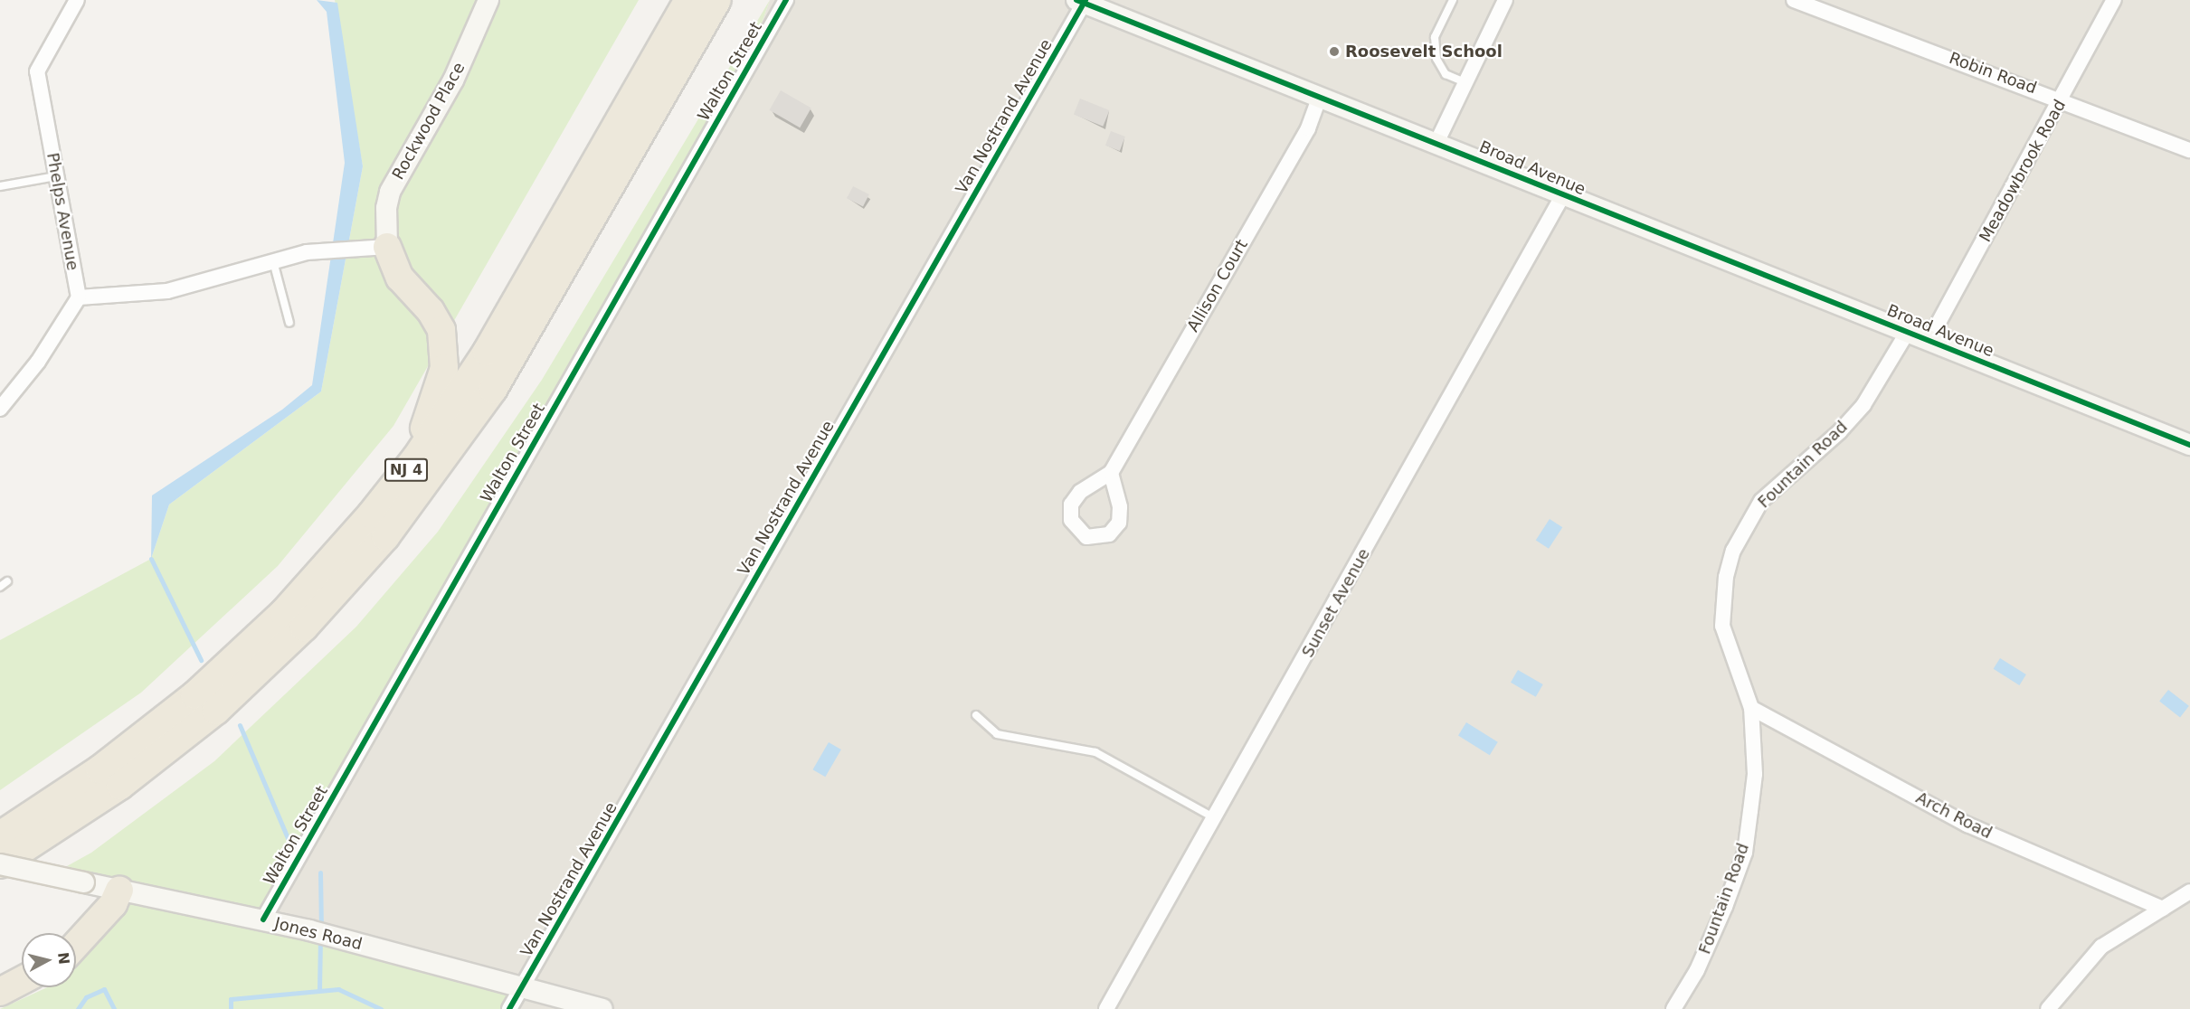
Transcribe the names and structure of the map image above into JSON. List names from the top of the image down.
{
  "streets": {
    "highway": ["NJ 4"],
    "street": [
      "Walton Street",
      "Robin Road",
      "Van Nostrand Avenue",
      "Rockwood Place",
      "Broad Avenue",
      "Meadowbrook Road",
      "Phelps Avenue",
      "Allison Court",
      "Fountain Road",
      "Sunset Avenue",
      "Arch Road",
      "Jones Road"
    ]
  },
  "crossings": [
    ["Walton Street", "Jones Road"],
    ["Robin Road", "Meadowbrook Road"],
    ["Van Nostrand Avenue", "Broad Avenue"],
    ["Van Nostrand Avenue", "Jones Road"],
    ["Broad Avenue", "Meadowbrook Road"],
    ["Broad Avenue", "Allison Court"],
    ["Broad Avenue", "Fountain Road"],
    ["Broad Avenue", "Sunset Avenue"],
    ["Fountain Road", "Arch Road"],
    ["NJ 4", "Jones Road"]
  ],
  "places": ["Roosevelt School"],
  "north": "right"
}
